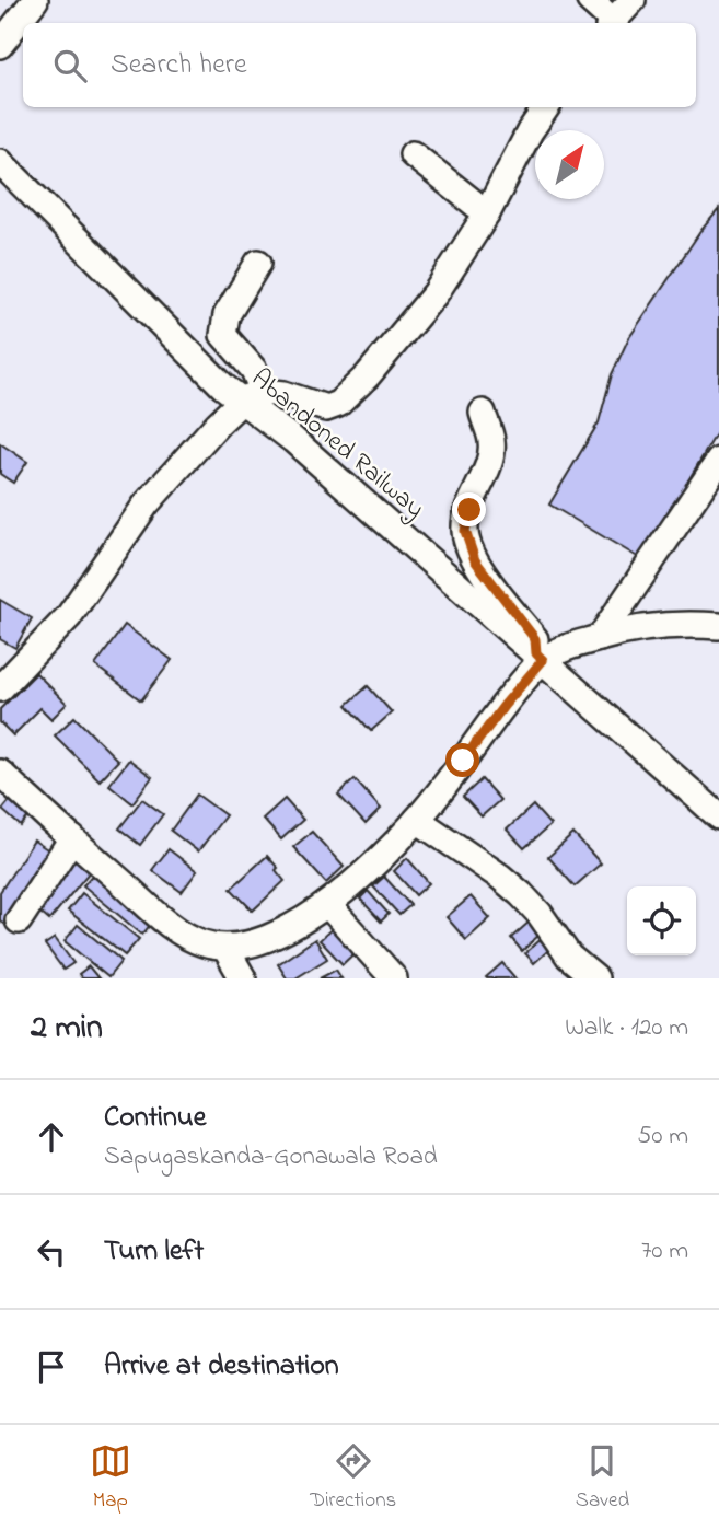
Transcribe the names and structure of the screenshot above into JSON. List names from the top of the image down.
{
  "streets": {
    "street": ["Abandoned Railway"]
  },
  "north": "top right",
  "page": {
    "search": "Search here",
    "heading": ["2 min", "Walk · 120 m"],
    "list": [
      ["Continue", "Sapugaskanda-Gonawala Road", "50 m"],
      ["Turn left", "70 m"],
      "Arrive at destination"
    ],
    "nav": ["Map", "Directions", "Saved"]
  }
}
